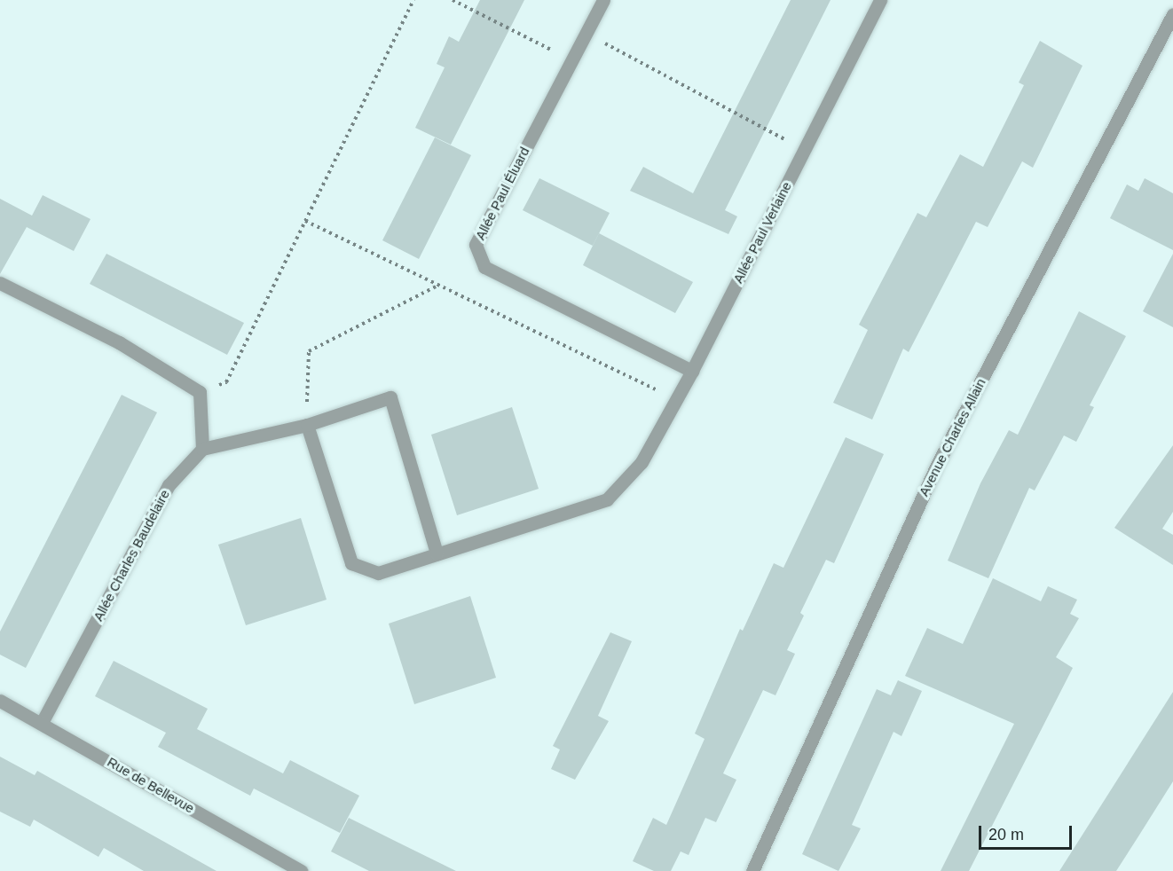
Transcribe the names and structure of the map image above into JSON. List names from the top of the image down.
{
  "streets": {
    "street": [
      "Allée Paul Éluard",
      "Allée Paul Verlaine",
      "Avenue Charles Allain",
      "Allée Charles Baudelaire",
      "Rue de Bellevue"
    ]
  },
  "crossings": [
    ["Allée Paul Éluard", "Allée Paul Verlaine"],
    ["Allée Charles Baudelaire", "Rue de Bellevue"]
  ],
  "scale_bar": "20 m"
}
